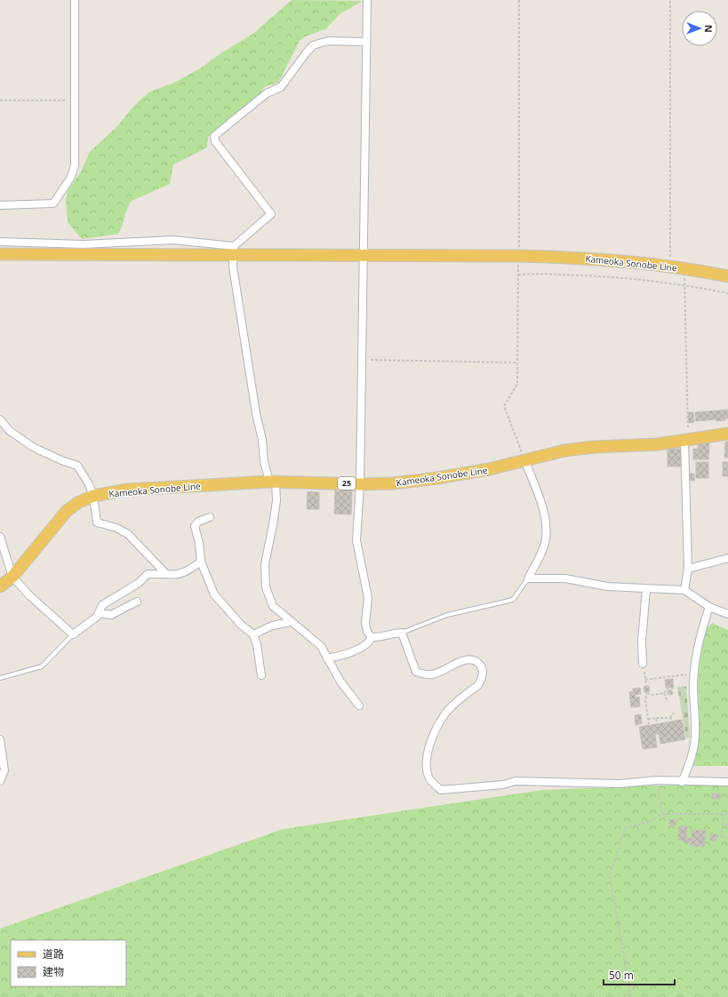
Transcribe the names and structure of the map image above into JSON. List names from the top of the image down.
{
  "streets": {
    "main road": ["Kameoka Sonobe Line", "25"]
  },
  "legend": ["道路", "建物"],
  "scale_bar": "50 m",
  "north": "right"
}
